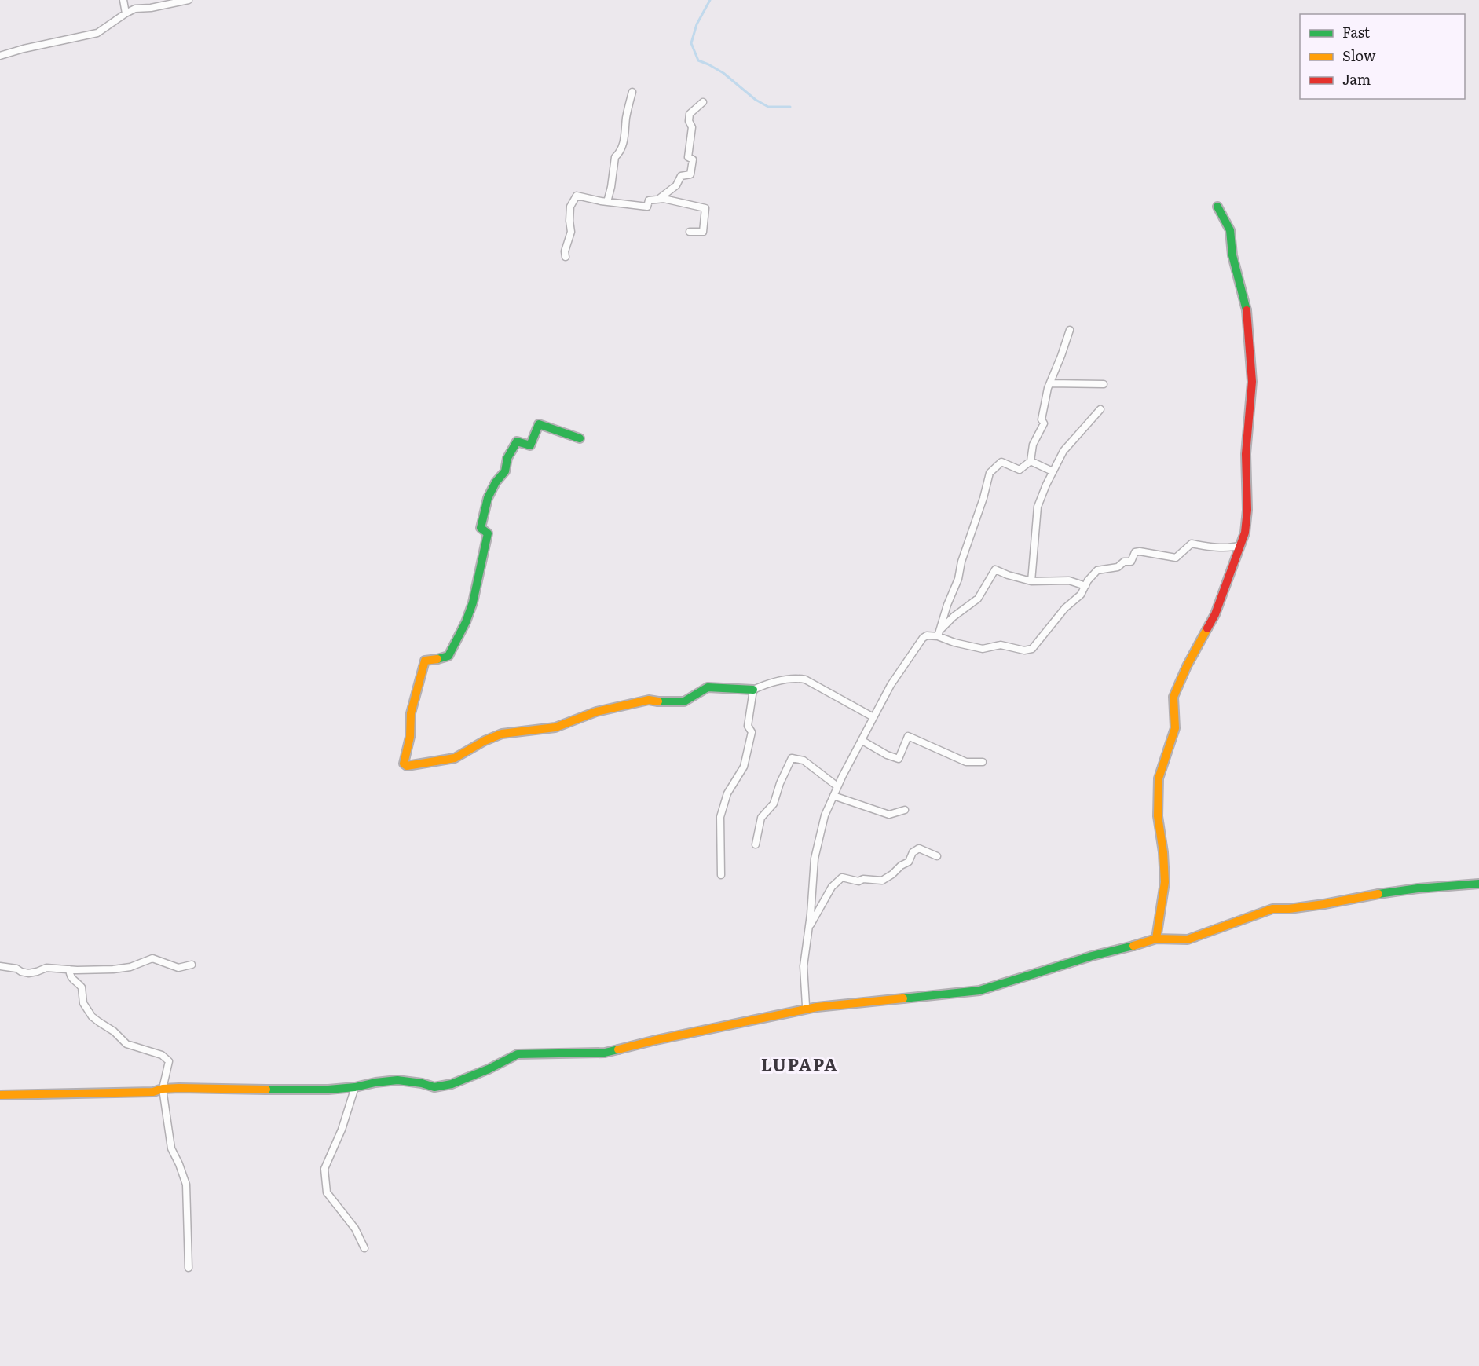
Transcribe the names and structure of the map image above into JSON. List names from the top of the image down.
{
  "districts": ["LUPAPA"],
  "legend": ["Fast", "Slow", "Jam"]
}
